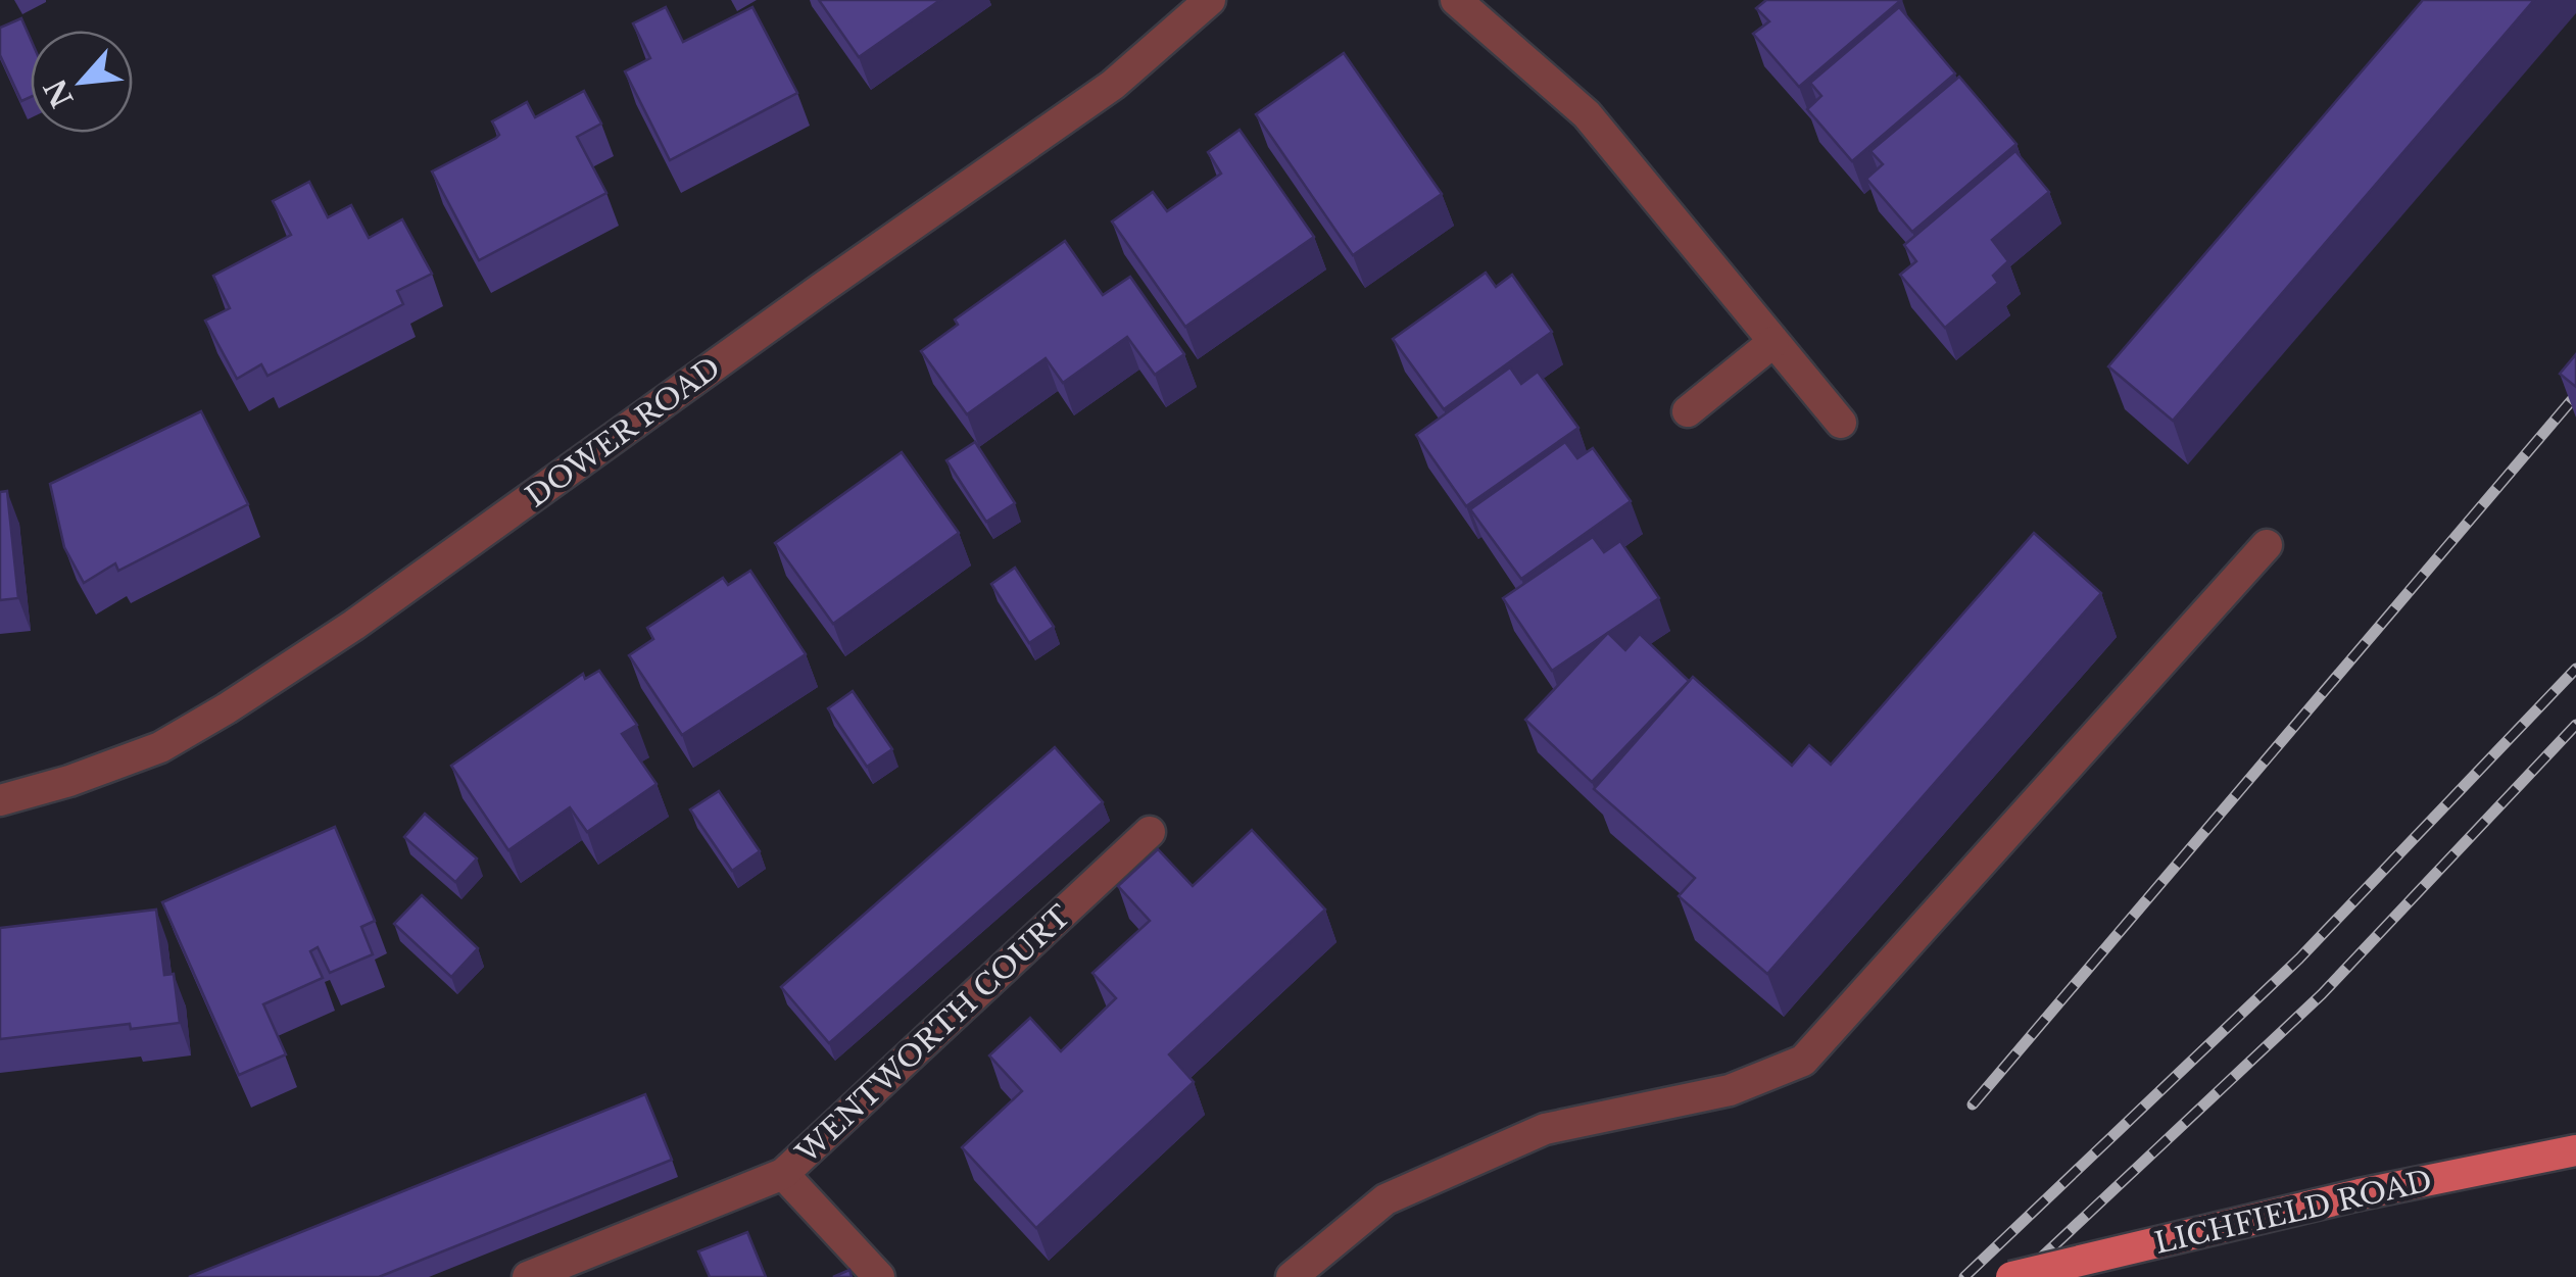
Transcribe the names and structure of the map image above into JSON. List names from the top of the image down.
{
  "streets": {
    "main road": ["LICHFIELD ROAD"],
    "street": ["DOWER ROAD", "WENTWORTH COURT"]
  },
  "north": "bottom left"
}
